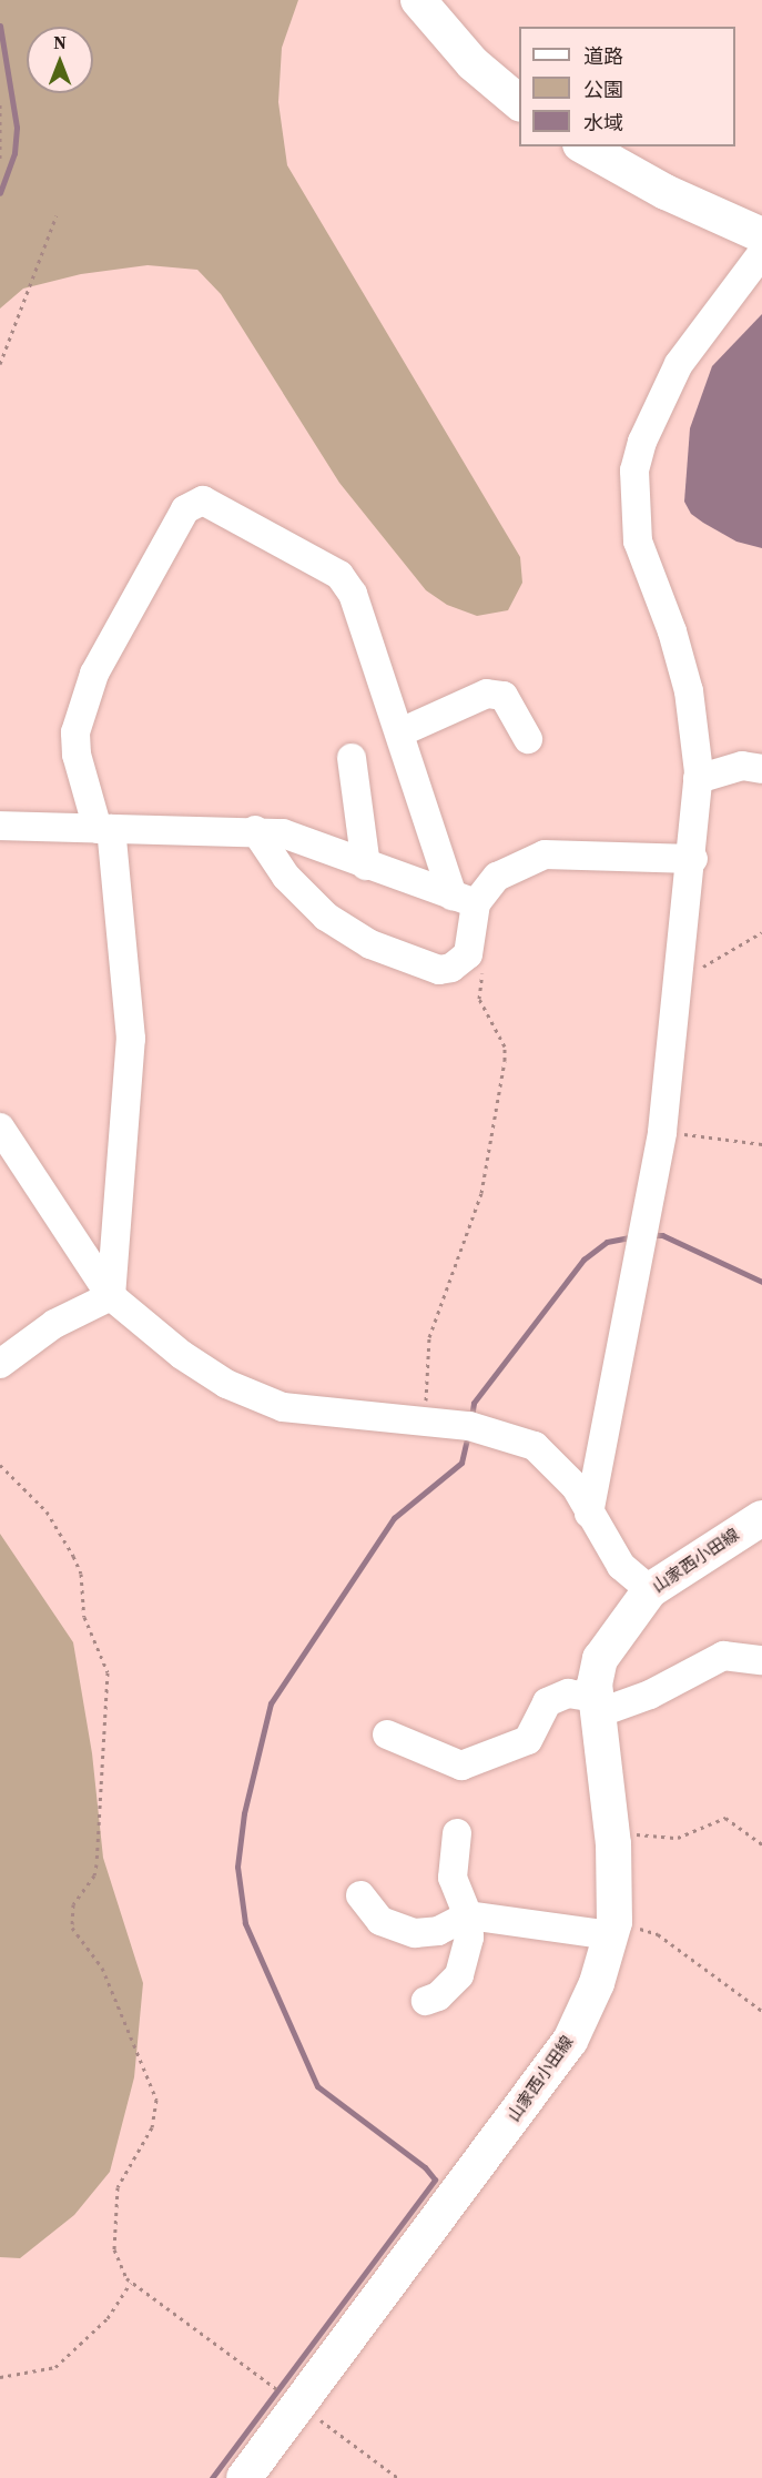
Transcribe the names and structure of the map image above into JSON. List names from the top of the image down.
{
  "streets": {
    "main road": ["山家西小田線"]
  },
  "legend": ["道路", "公園", "水域"],
  "north": "top"
}
